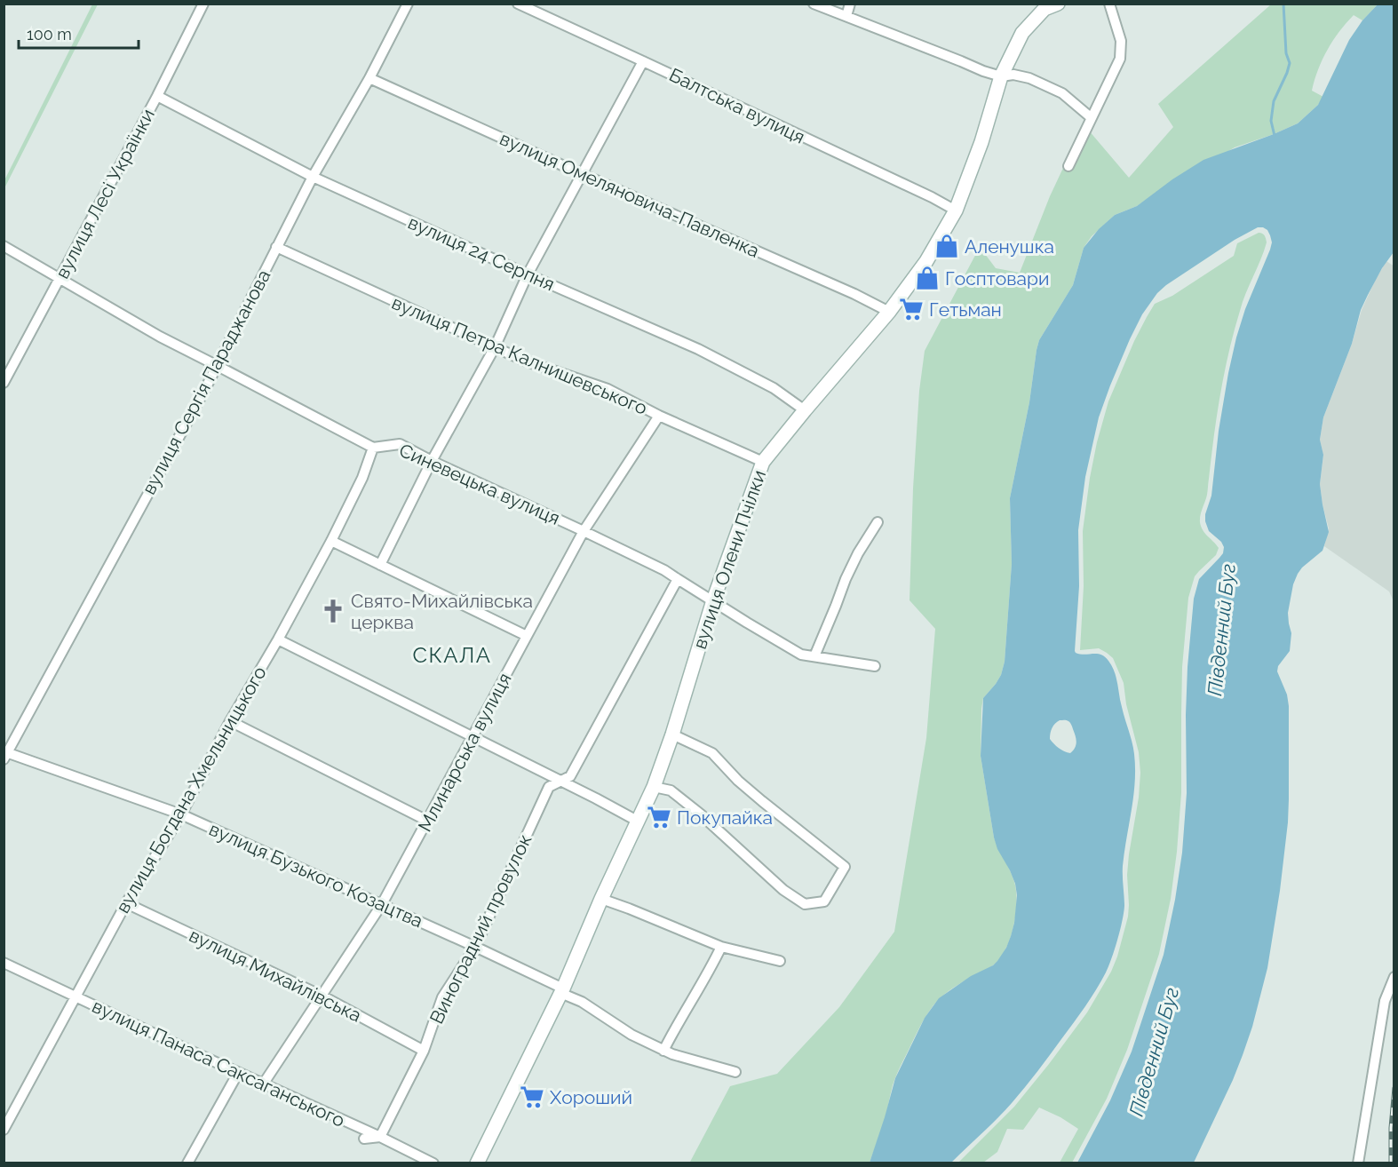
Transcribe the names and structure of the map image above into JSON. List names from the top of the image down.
{
  "streets": {
    "street": [
      "Балтська вулиця",
      "вулиця Лесі Українки",
      "вулиця Омеляновича-Павленка",
      "вулиця 24 Серпня",
      "вулиця Петра Калнишевського",
      "вулиця Сергія Параджанова",
      "Синевецька вулиця",
      "вулиця Олени Пчілки",
      "Млинарська вулиця",
      "вулиця Богдана Хмельницького",
      "вулиця Бузького Козацтва",
      "Виноградний провулок",
      "вулиця Михайлівська",
      "вулиця Панаса Саксаганського"
    ]
  },
  "crossings": [
    ["Балтська вулиця", "вулиця Олени Пчілки"],
    ["вулиця Лесі Українки", "вулиця 24 Серпня"],
    ["вулиця Лесі Українки", "Синевецька вулиця"],
    ["вулиця Омеляновича-Павленка", "вулиця Сергія Параджанова"],
    ["вулиця Омеляновича-Павленка", "вулиця Олени Пчілки"],
    ["вулиця 24 Серпня", "вулиця Сергія Параджанова"],
    ["вулиця 24 Серпня", "вулиця Олени Пчілки"],
    ["вулиця Петра Калнишевського", "вулиця Сергія Параджанова"],
    ["вулиця Петра Калнишевського", "вулиця Олени Пчілки"],
    ["вулиця Петра Калнишевського", "Млинарська вулиця"],
    ["вулиця Сергія Параджанова", "Синевецька вулиця"],
    ["вулиця Сергія Параджанова", "вулиця Бузького Козацтва"],
    ["Синевецька вулиця", "вулиця Олени Пчілки"],
    ["Синевецька вулиця", "Млинарська вулиця"],
    ["Синевецька вулиця", "вулиця Богдана Хмельницького"],
    ["Синевецька вулиця", "Виноградний провулок"],
    ["вулиця Олени Пчілки", "вулиця Бузького Козацтва"],
    ["Млинарська вулиця", "вулиця Бузького Козацтва"],
    ["Млинарська вулиця", "вулиця Михайлівська"],
    ["Млинарська вулиця", "вулиця Панаса Саксаганського"],
    ["вулиця Богдана Хмельницького", "вулиця Бузького Козацтва"],
    ["вулиця Богдана Хмельницького", "вулиця Михайлівська"],
    ["вулиця Богдана Хмельницького", "вулиця Панаса Саксаганського"],
    ["вулиця Бузького Козацтва", "Виноградний провулок"],
    ["Виноградний провулок", "вулиця Михайлівська"],
    ["Виноградний провулок", "вулиця Панаса Саксаганського"]
  ],
  "districts": ["СКАЛА"],
  "water": ["Південний Буг"],
  "places": {
    "shop": ["Аленушка", "Госптовари"],
    "supermarket": ["Гетьман", "Покупайка", "Хороший"],
    "church": ["Свято-Михайлівська церква"]
  },
  "scale_bar": "100 m"
}
